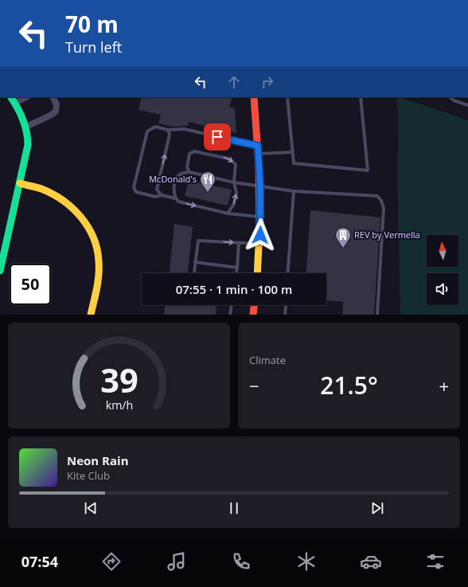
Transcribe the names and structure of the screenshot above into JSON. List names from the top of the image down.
{
  "places": {
    "restaurant": ["McDonald's"],
    "building": ["REV by Vermella"]
  },
  "north": "top",
  "page": {
    "turn": ["70 m", "Turn left"],
    "limit": "50",
    "trip": "07:55 · 1 min · 100 m",
    "tile": "Climate",
    "heat": ["−", "21.5°", "+"],
    "song": ["Neon Rain", "Kite Club"],
    "tabs": "07:54",
    "gauge": ["39", "km/h"]
  }
}
